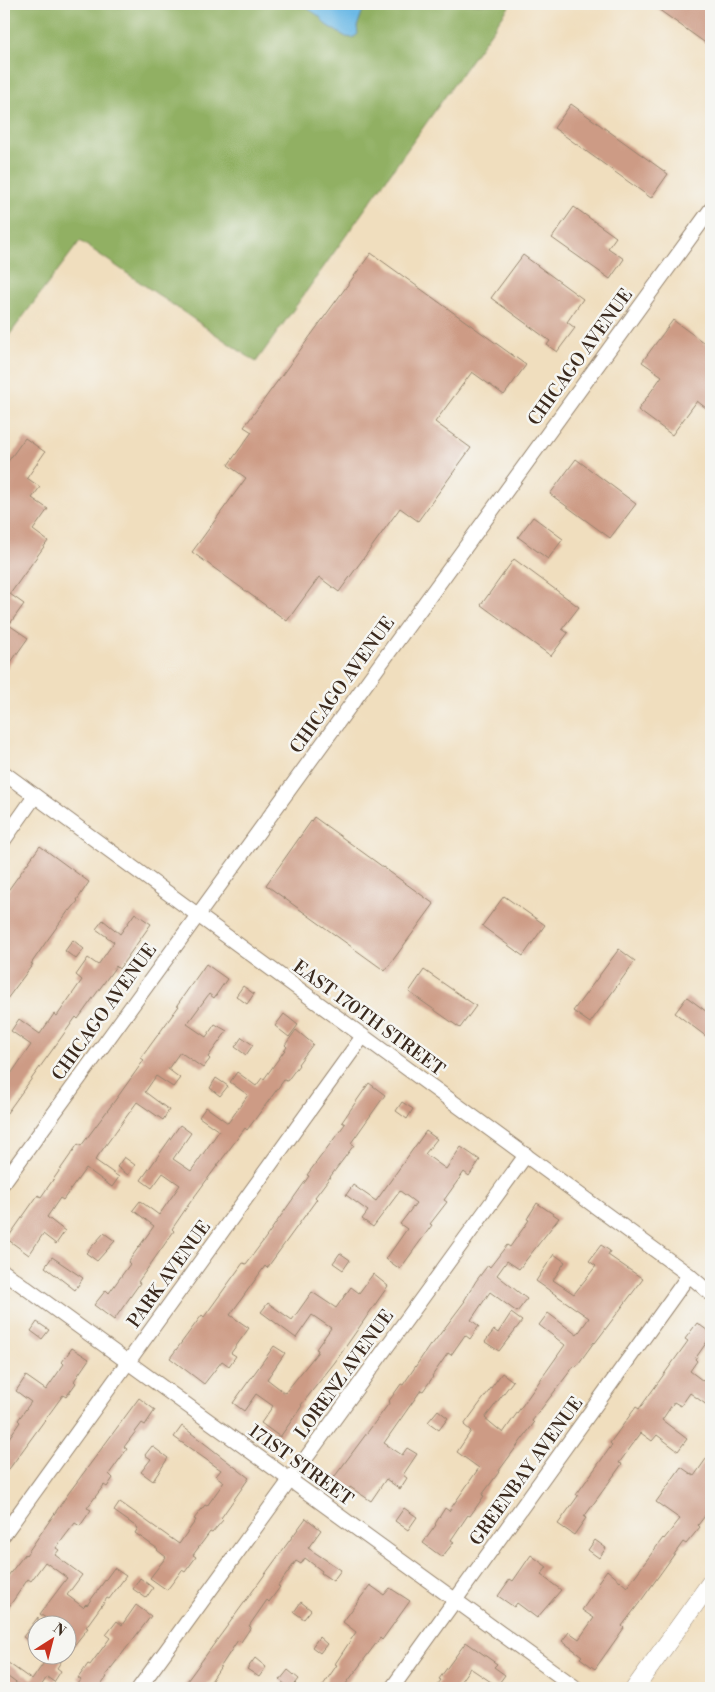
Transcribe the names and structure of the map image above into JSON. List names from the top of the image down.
{
  "streets": {
    "street": [
      "CHICAGO AVENUE",
      "EAST 170TH STREET",
      "PARK AVENUE",
      "LORENZ AVENUE",
      "171ST STREET",
      "GREENBAY AVENUE"
    ]
  },
  "crossings": [
    ["CHICAGO AVENUE", "EAST 170TH STREET"],
    ["EAST 170TH STREET", "PARK AVENUE"],
    ["EAST 170TH STREET", "LORENZ AVENUE"],
    ["EAST 170TH STREET", "GREENBAY AVENUE"],
    ["PARK AVENUE", "171ST STREET"],
    ["LORENZ AVENUE", "171ST STREET"],
    ["171ST STREET", "GREENBAY AVENUE"]
  ],
  "north": "top right"
}
